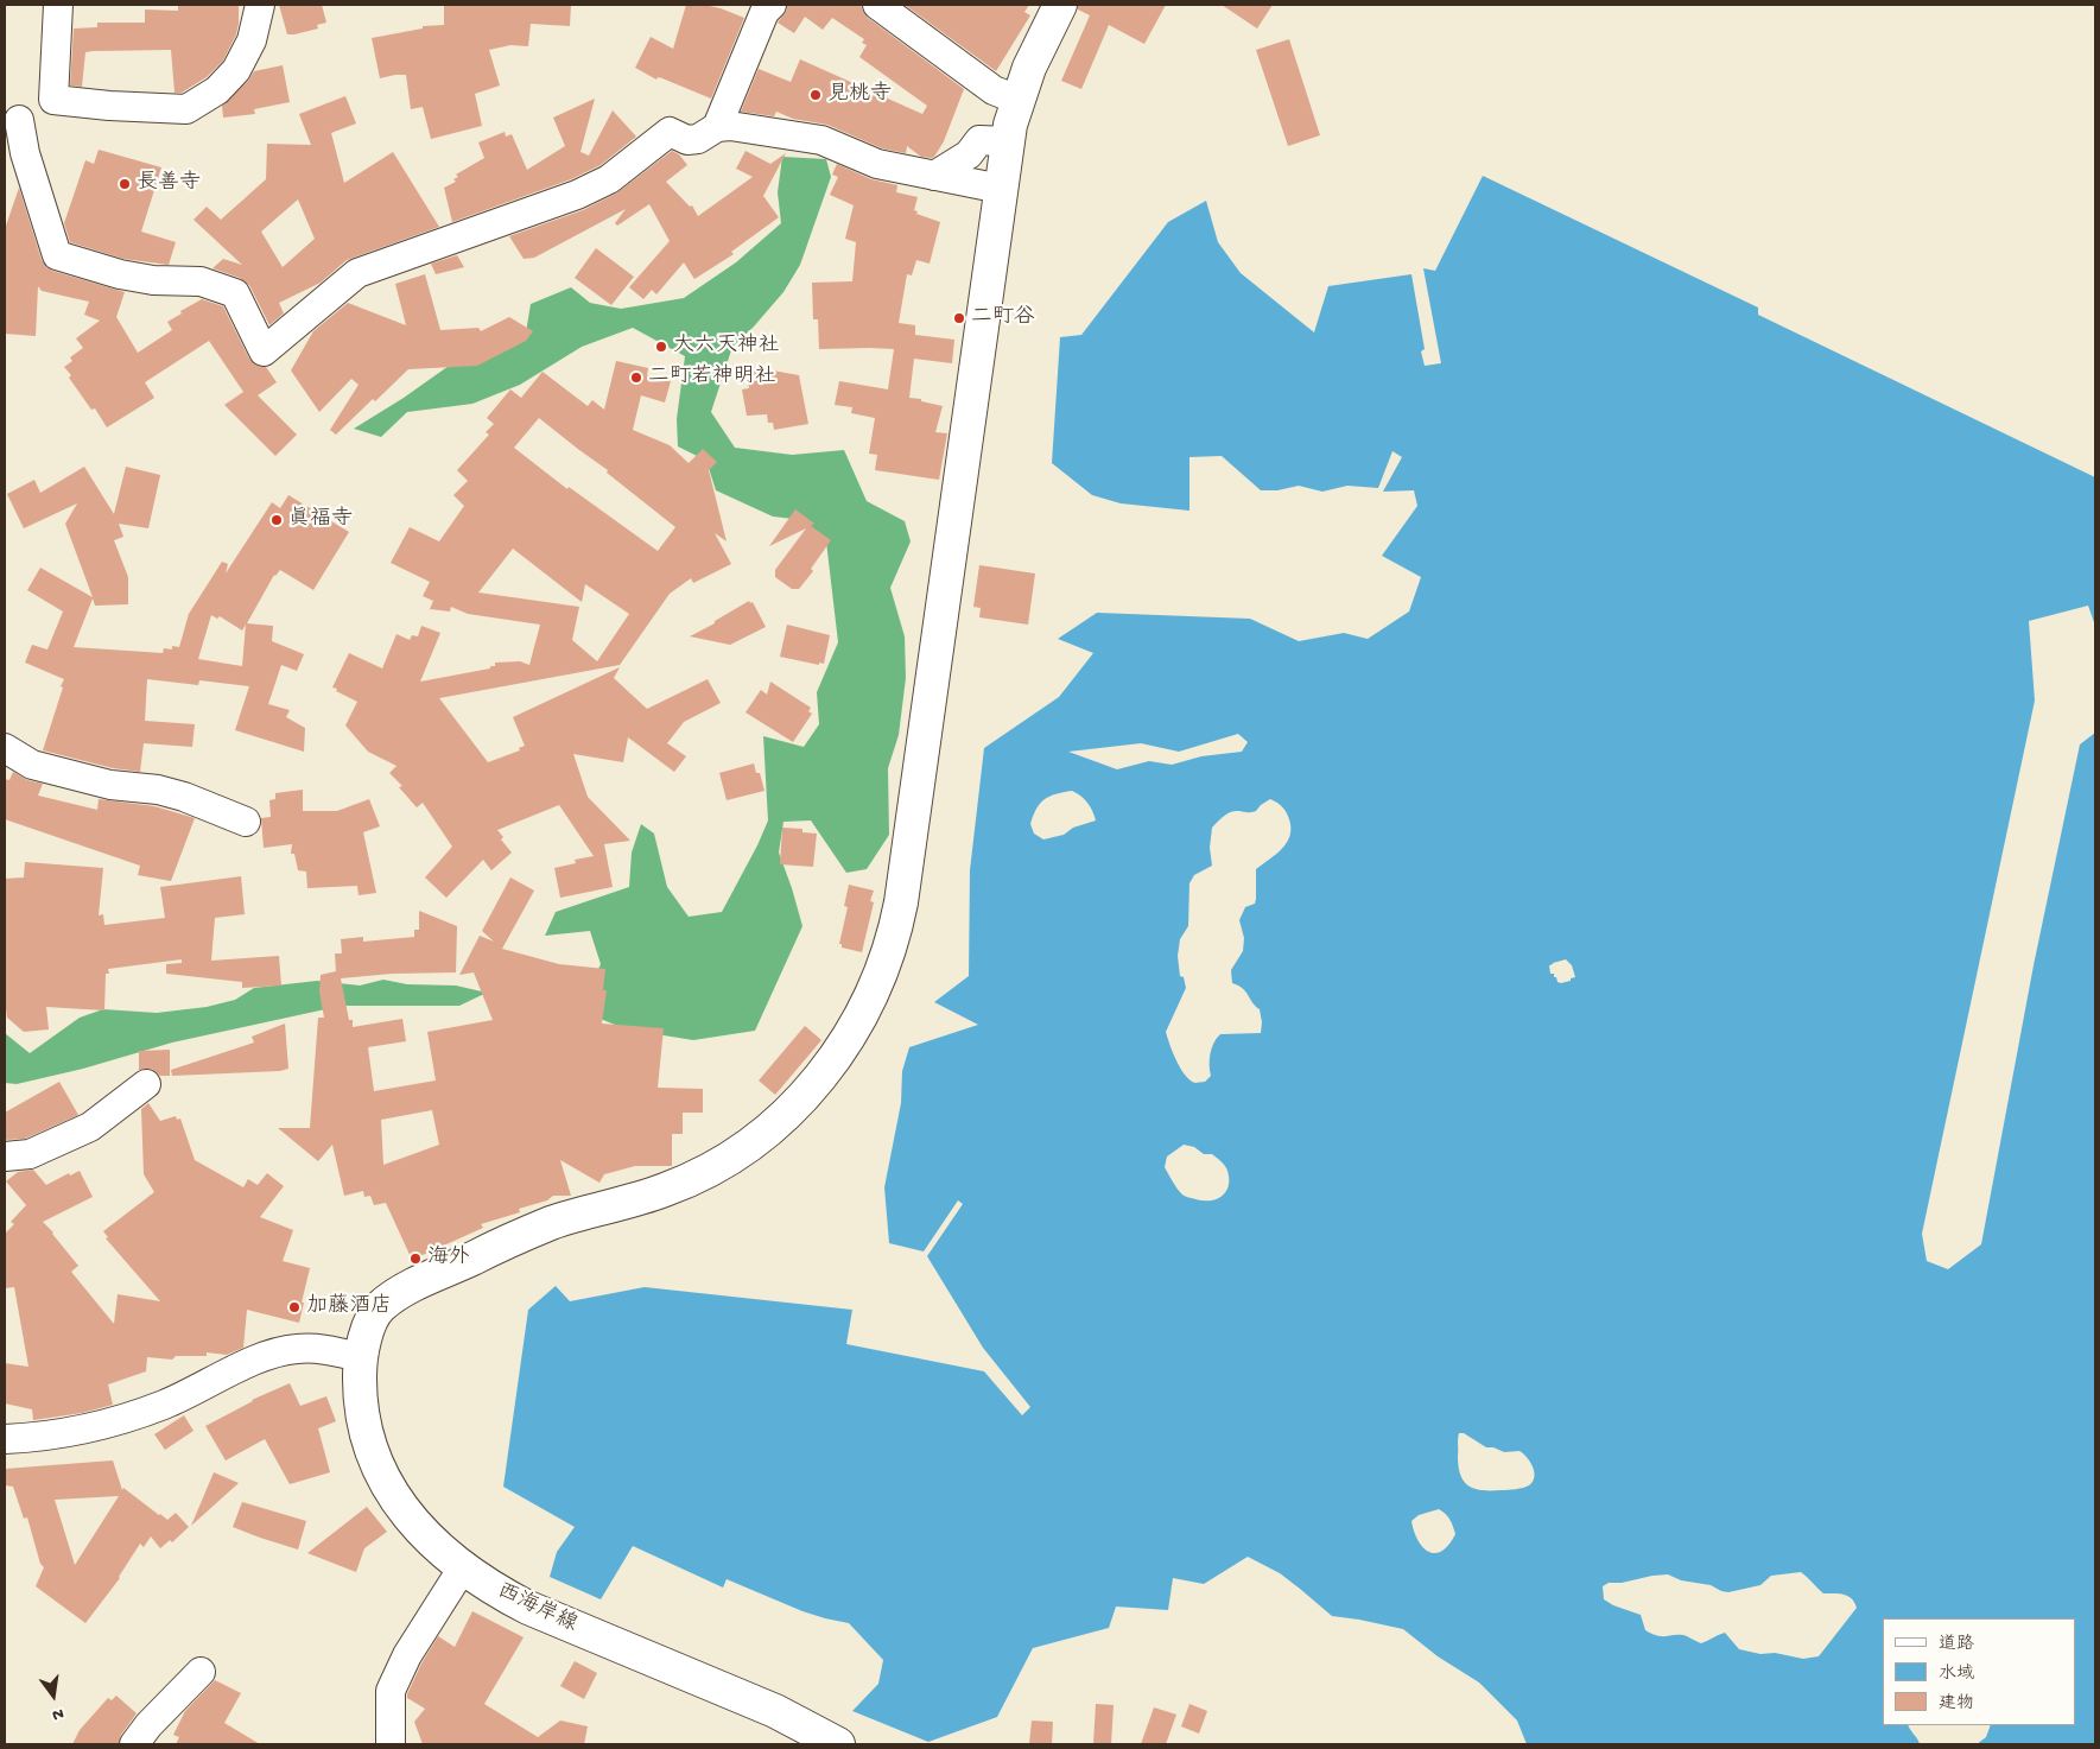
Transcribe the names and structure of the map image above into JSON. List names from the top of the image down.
{
  "streets": {
    "street": ["西海岸線"]
  },
  "places": [
    "見桃寺",
    "長善寺",
    "二町谷",
    "大六天神社",
    "二町若神明社",
    "眞福寺",
    "海外",
    "加藤酒店"
  ],
  "legend": ["道路", "水域", "建物"],
  "north": "bottom"
}
